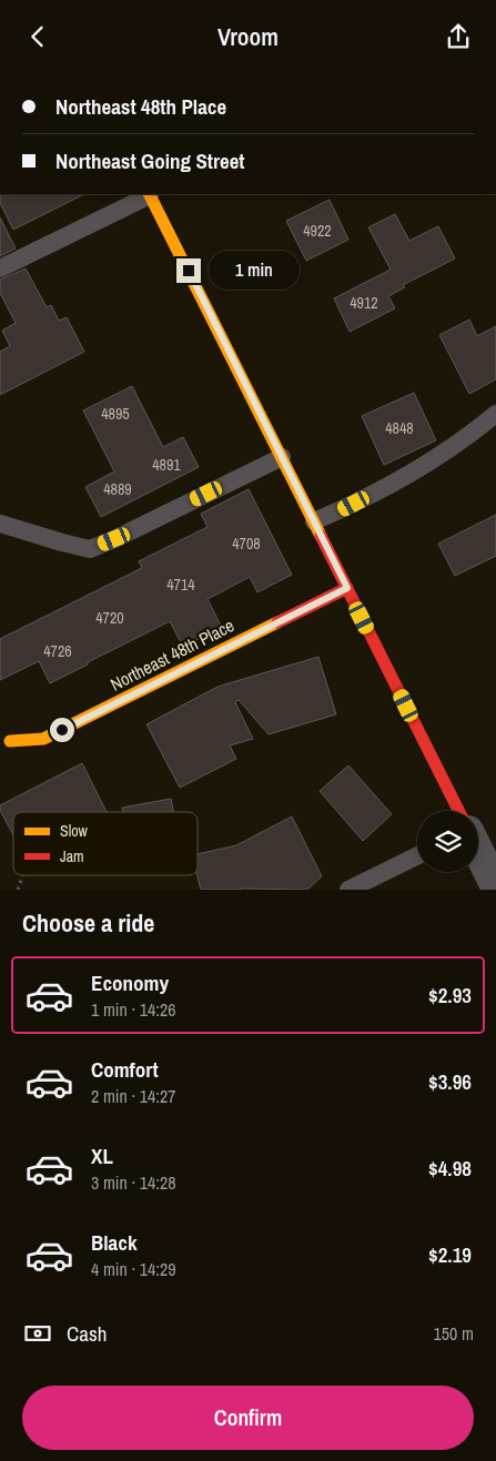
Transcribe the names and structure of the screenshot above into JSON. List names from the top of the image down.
{
  "streets": {
    "street": ["Northeast 48th Place"]
  },
  "house_numbers": [
    "4922",
    "4912",
    "4895",
    "4848",
    "4891",
    "4889",
    "4708",
    "4714",
    "4720",
    "4726"
  ],
  "legend": ["Slow", "Jam"],
  "page": {
    "header": "Vroom",
    "banner": ["Northeast 48th Place", "Northeast Going Street"],
    "bubble": "1 min",
    "heading": "Choose a ride",
    "list": [
      {
        "name": "Economy",
        "note": "1 min · 14:26",
        "value": "$2.93"
      },
      {
        "name": "Comfort",
        "note": "2 min · 14:27",
        "value": "$3.96"
      },
      {
        "name": "XL",
        "note": "3 min · 14:28",
        "value": "$4.98"
      },
      {
        "name": "Black",
        "note": "4 min · 14:29",
        "value": "$2.19"
      }
    ],
    "pay": ["Cash", "150 m"],
    "buttons": "Confirm"
  }
}
